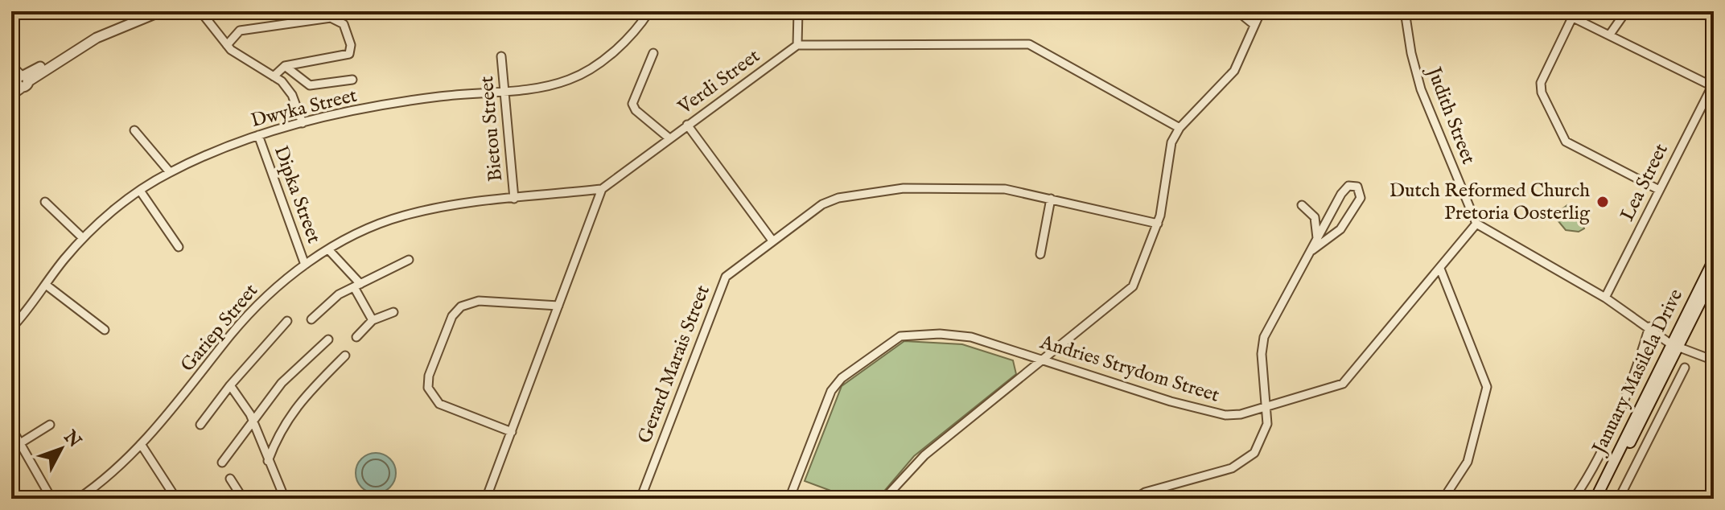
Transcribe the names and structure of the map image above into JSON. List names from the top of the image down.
{
  "streets": {
    "main road": ["January Masilela Drive"],
    "street": [
      "Verdi Street",
      "Dwyka Street",
      "Judith Street",
      "Bietou Street",
      "Lea Street",
      "Dipka Street",
      "Gariep Street",
      "Gerard Marais Street",
      "Andries Strydom Street"
    ]
  },
  "crossings": [
    ["Verdi Street", "Gariep Street"],
    ["Dwyka Street", "Bietou Street"],
    ["Dwyka Street", "Dipka Street"],
    ["Judith Street", "Andries Strydom Street"],
    ["Bietou Street", "Gariep Street"],
    ["Dipka Street", "Gariep Street"]
  ],
  "places": ["Dutch Reformed Church Pretoria Oosterlig"],
  "north": "top right"
}
